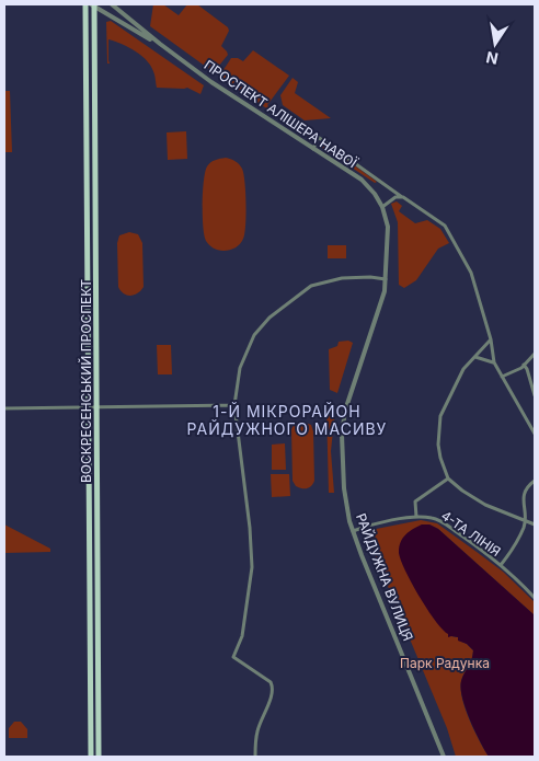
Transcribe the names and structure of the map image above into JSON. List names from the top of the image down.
{
  "streets": {
    "main road": ["ВОСКРЕСЕНСЬКИЙ ПРОСПЕКТ"],
    "street": ["ПРОСПЕКТ АЛІШЕРА НАВОЇ", "4-ТА ЛІНІЯ", "РАЙДУЖНА ВУЛИЦЯ"]
  },
  "crossings": [
    ["ПРОСПЕКТ АЛІШЕРА НАВОЇ", "ВОСКРЕСЕНСЬКИЙ ПРОСПЕКТ"],
    ["ПРОСПЕКТ АЛІШЕРА НАВОЇ", "РАЙДУЖНА ВУЛИЦЯ"],
    ["4-ТА ЛІНІЯ", "РАЙДУЖНА ВУЛИЦЯ"]
  ],
  "districts": ["1-Й МІКРОРАЙОН РАЙДУЖНОГО МАСИВУ"],
  "parks": ["Парк Радунка"],
  "north": "bottom"
}
